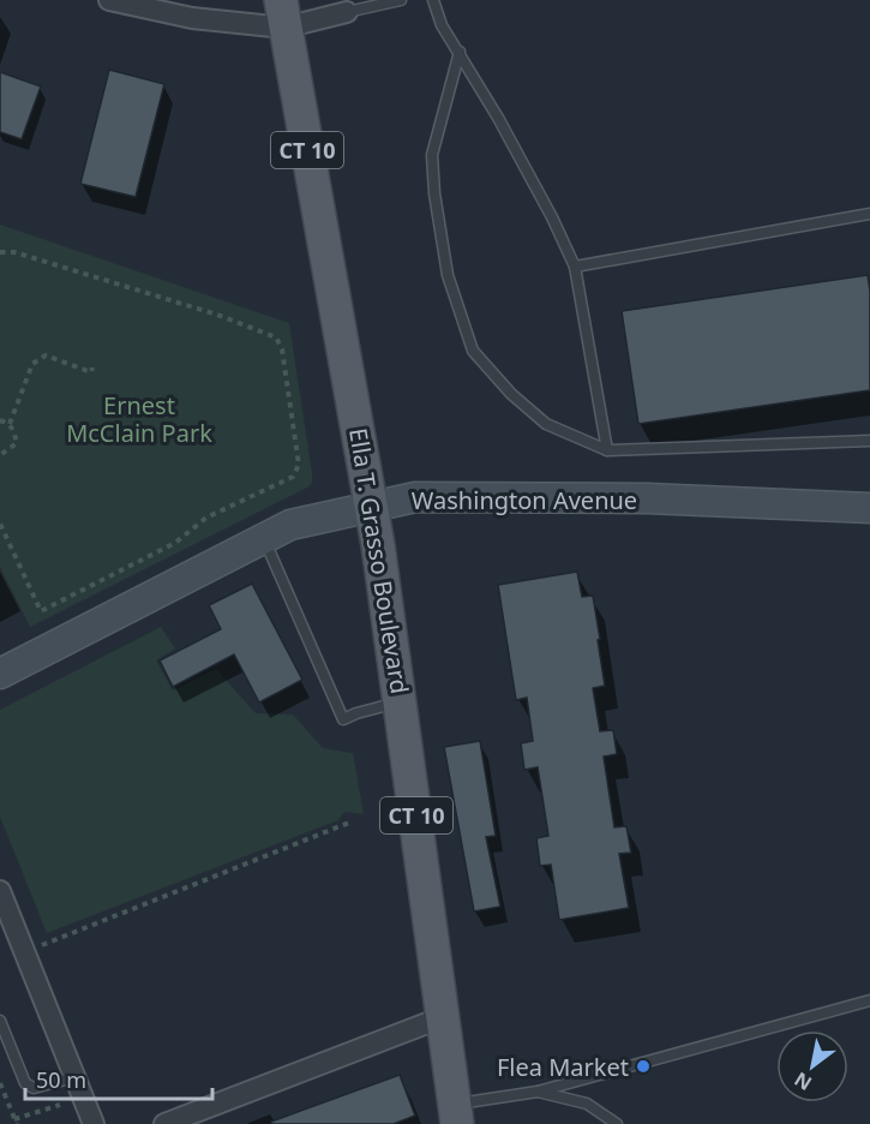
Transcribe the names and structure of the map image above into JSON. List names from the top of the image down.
{
  "streets": {
    "main road": ["CT 10", "Washington Avenue", "Ella T. Grasso Boulevard"]
  },
  "crossings": [
    ["Washington Avenue", "Ella T. Grasso Boulevard"]
  ],
  "parks": ["Ernest McClain Park"],
  "places": ["Flea Market"],
  "scale_bar": "50 m",
  "north": "bottom left"
}
